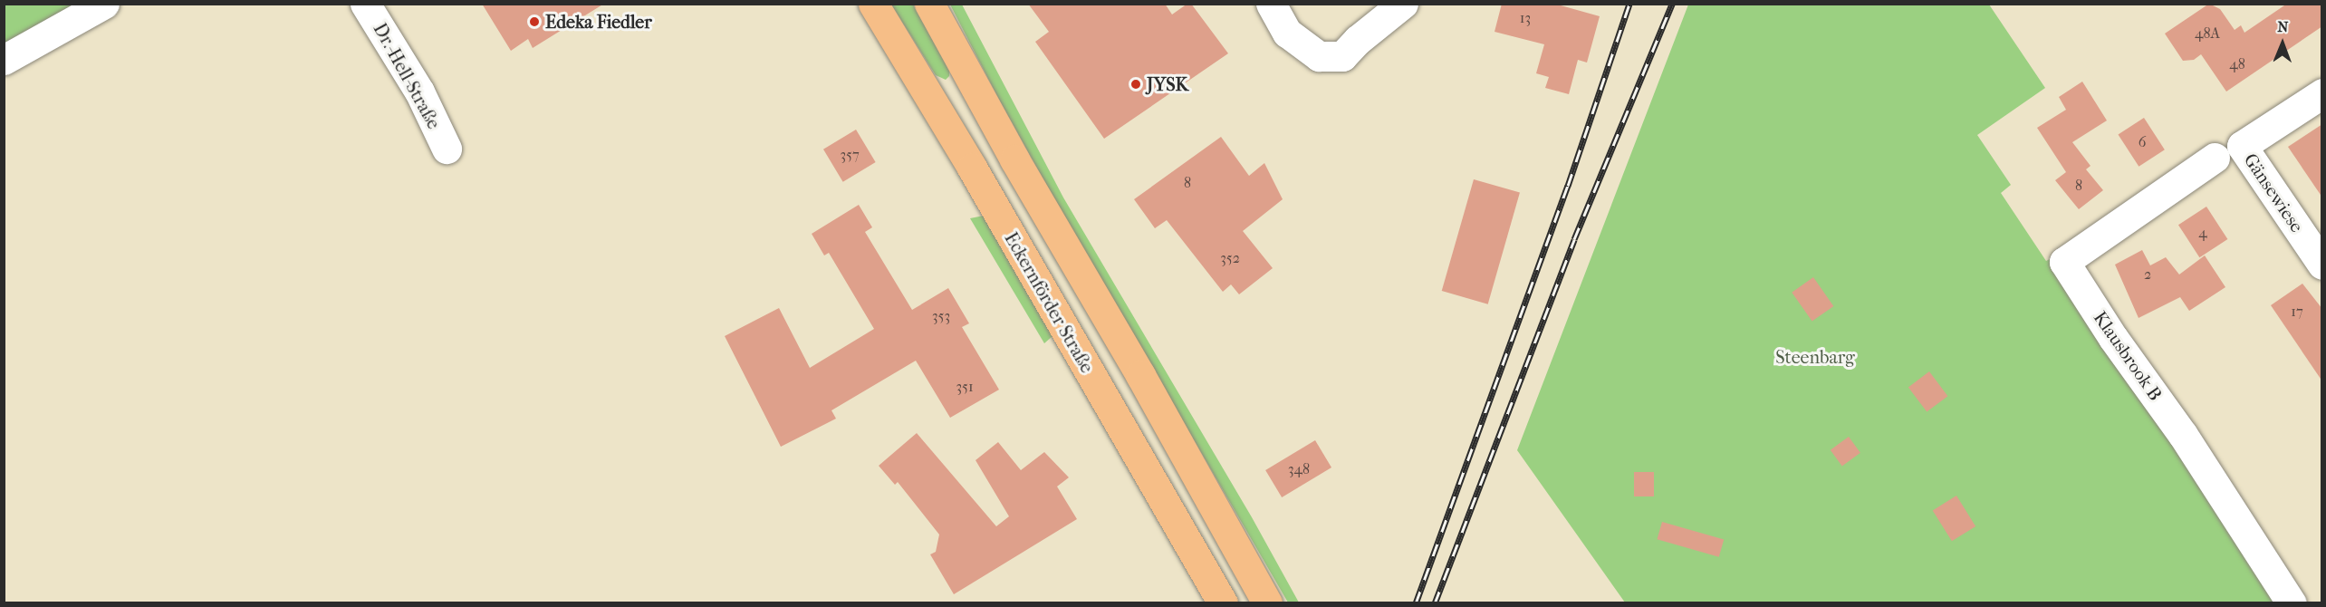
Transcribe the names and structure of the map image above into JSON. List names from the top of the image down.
{
  "streets": {
    "main road": ["Eckernförder Straße"],
    "street": ["Dr.-Hell-Straße", "Gänsewiese", "Klausbrook B"]
  },
  "parks": ["Steenbarg"],
  "places": ["Edeka Fiedler", "JYSK"],
  "house_numbers": [
    "13",
    "48A",
    "48",
    "6",
    "357",
    "8",
    "8",
    "4",
    "352",
    "2",
    "17",
    "353",
    "351",
    "348"
  ],
  "north": "top"
}
